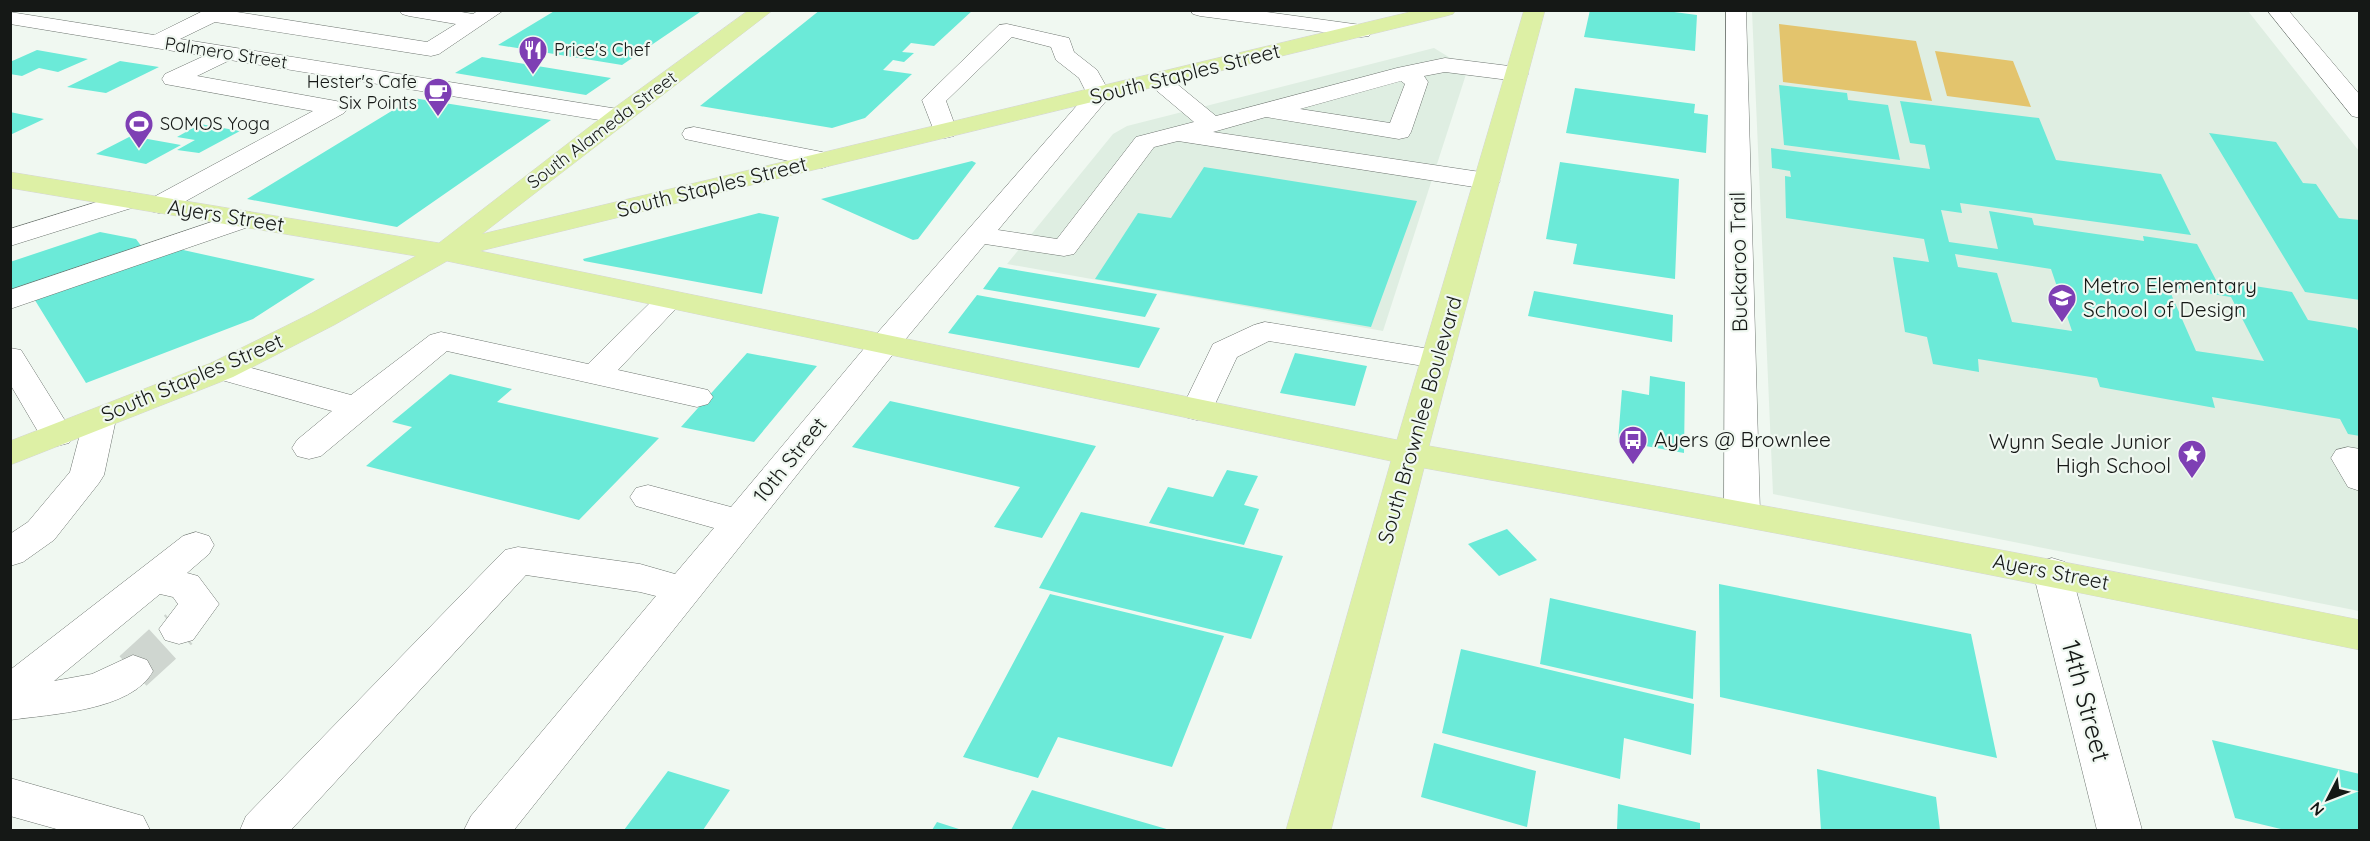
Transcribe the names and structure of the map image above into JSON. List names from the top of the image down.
{
  "streets": {
    "main road": [
      "South Staples Street",
      "South Alameda Street",
      "Ayers Street",
      "South Brownlee Boulevard"
    ],
    "street": [
      "Palmero Street",
      "Buckaroo Trail",
      "10th Street",
      "14th Street"
    ]
  },
  "crossings": [
    ["Palmero Street", "South Alameda Street"],
    ["South Staples Street", "South Alameda Street"],
    ["South Staples Street", "Ayers Street"],
    ["South Staples Street", "10th Street"],
    ["South Alameda Street", "Ayers Street"],
    ["Ayers Street", "Buckaroo Trail"],
    ["Ayers Street", "South Brownlee Boulevard"],
    ["Ayers Street", "10th Street"],
    ["Ayers Street", "14th Street"]
  ],
  "places": {
    "restaurant": ["Price's Chef"],
    "cafe": ["Hester's Cafe Six Points"],
    "sports": ["SOMOS Yoga"],
    "school or university": ["Metro Elementary School of Design"],
    "bus stop": ["Ayers @ Brownlee"],
    "place": ["Wynn Seale Junior High School"]
  },
  "north": "bottom left"
}
